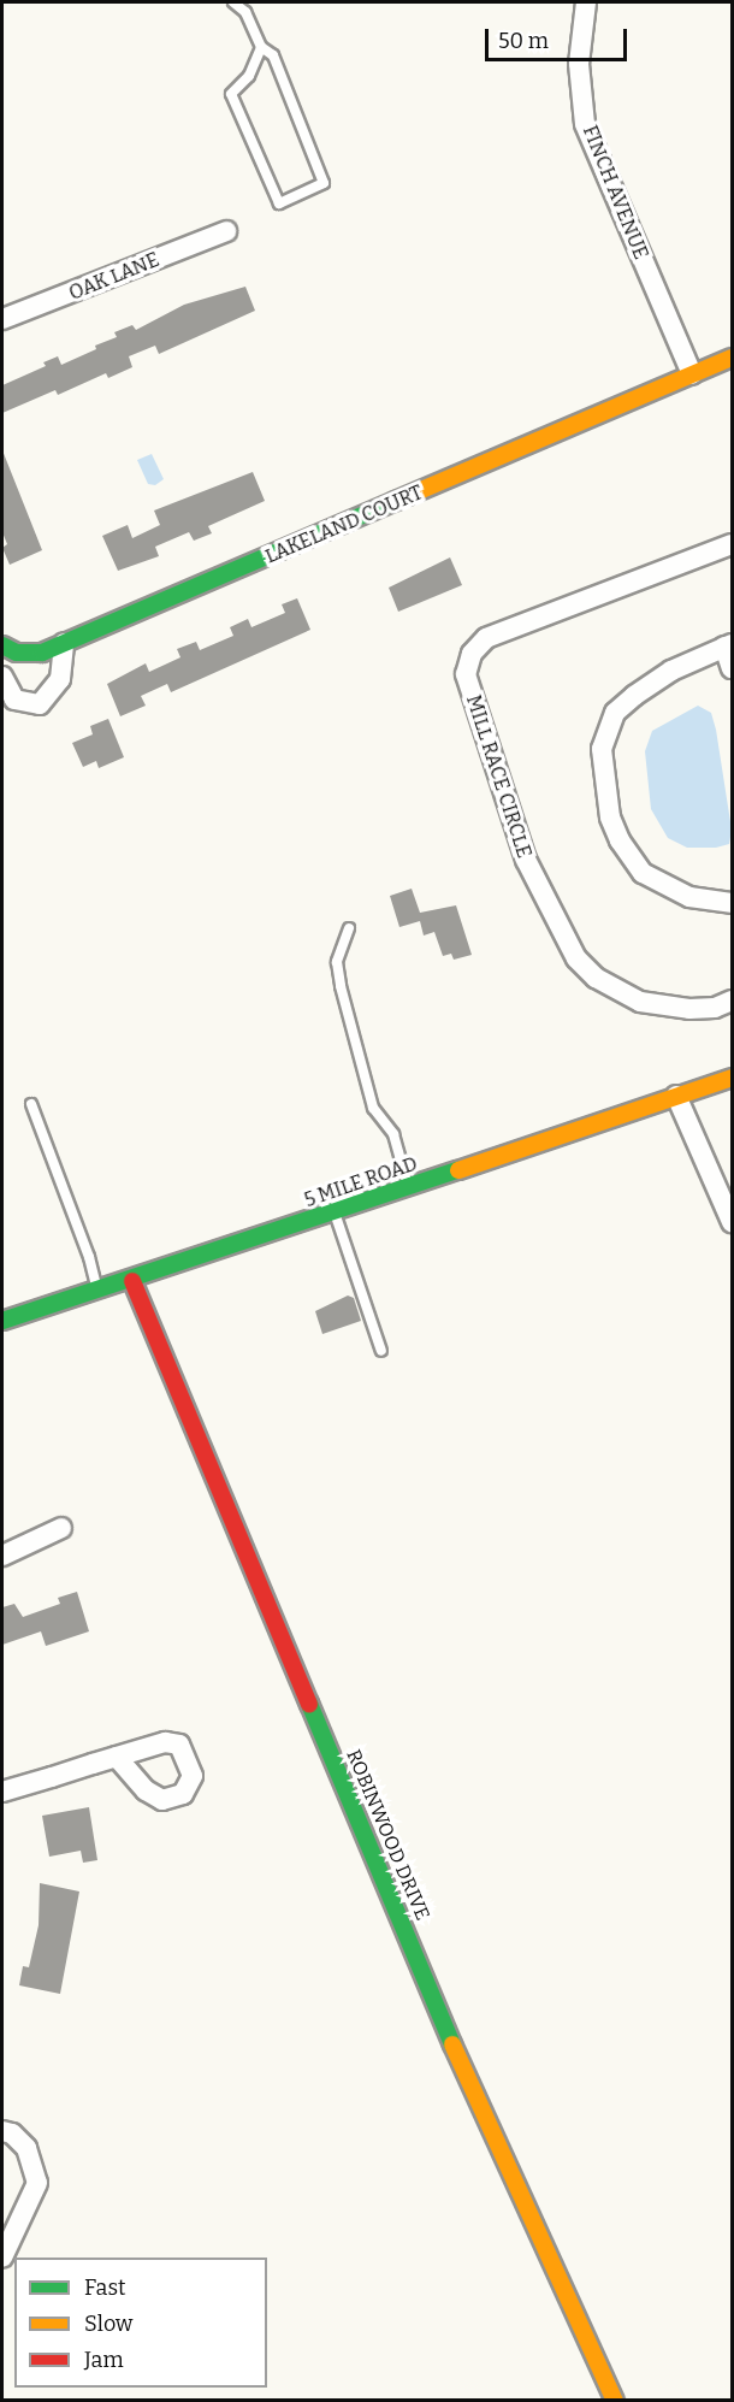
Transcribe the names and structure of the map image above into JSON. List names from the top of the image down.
{
  "streets": {
    "street": [
      "FINCH AVENUE",
      "OAK LANE",
      "LAKELAND COURT",
      "MILL RACE CIRCLE",
      "5 MILE ROAD",
      "ROBINWOOD DRIVE"
    ]
  },
  "crossings": [
    ["FINCH AVENUE", "LAKELAND COURT"],
    ["5 MILE ROAD", "ROBINWOOD DRIVE"]
  ],
  "legend": ["Fast", "Slow", "Jam"],
  "scale_bar": "50 m"
}
